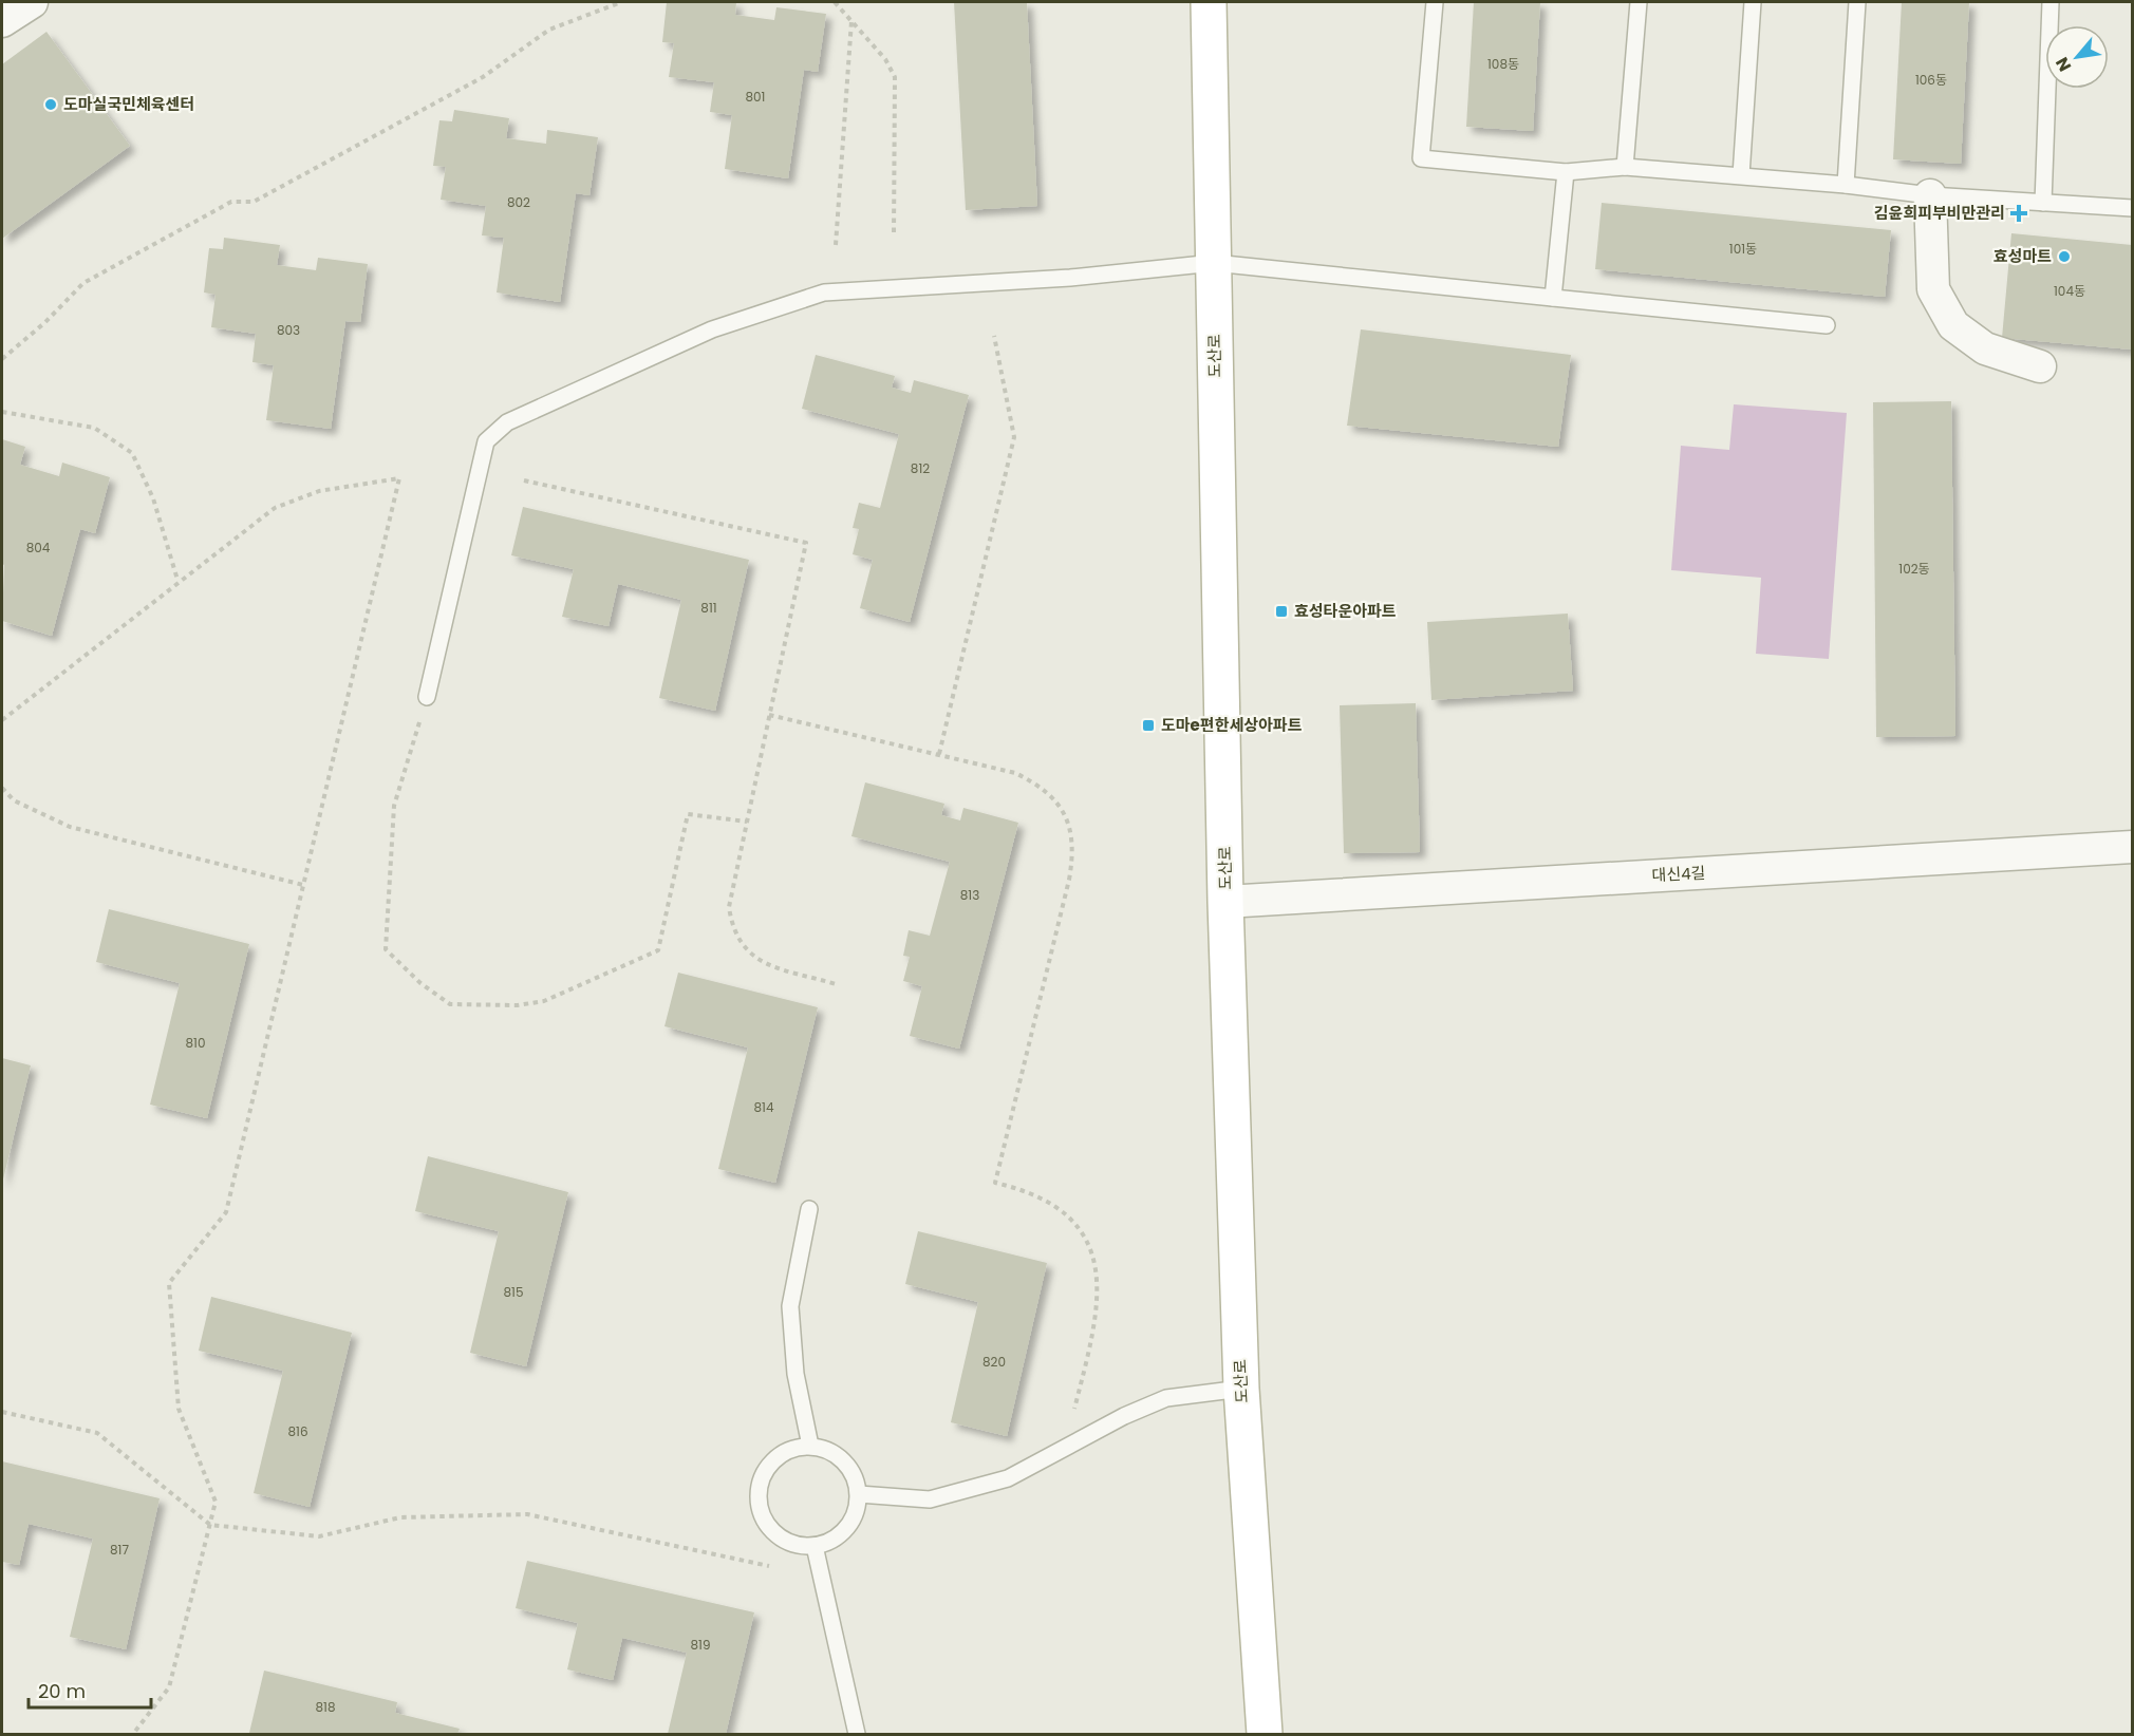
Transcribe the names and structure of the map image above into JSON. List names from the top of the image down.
{
  "streets": {
    "main road": ["도산로"],
    "street": ["대신4길"]
  },
  "crossings": [
    ["도산로", "대신4길"]
  ],
  "places": {
    "other": ["도마실국민체육센터", "효성마트"],
    "health": ["김윤희피부비만관리"],
    "transit": ["효성타운아파트", "도마e편한세상아파트"]
  },
  "house_numbers": [
    "108동",
    "106동",
    "801",
    "802",
    "101동",
    "104동",
    "803",
    "812",
    "804",
    "102동",
    "811",
    "813",
    "810",
    "814",
    "815",
    "820",
    "816",
    "817",
    "819",
    "818"
  ],
  "scale_bar": "20 m",
  "north": "bottom left"
}
